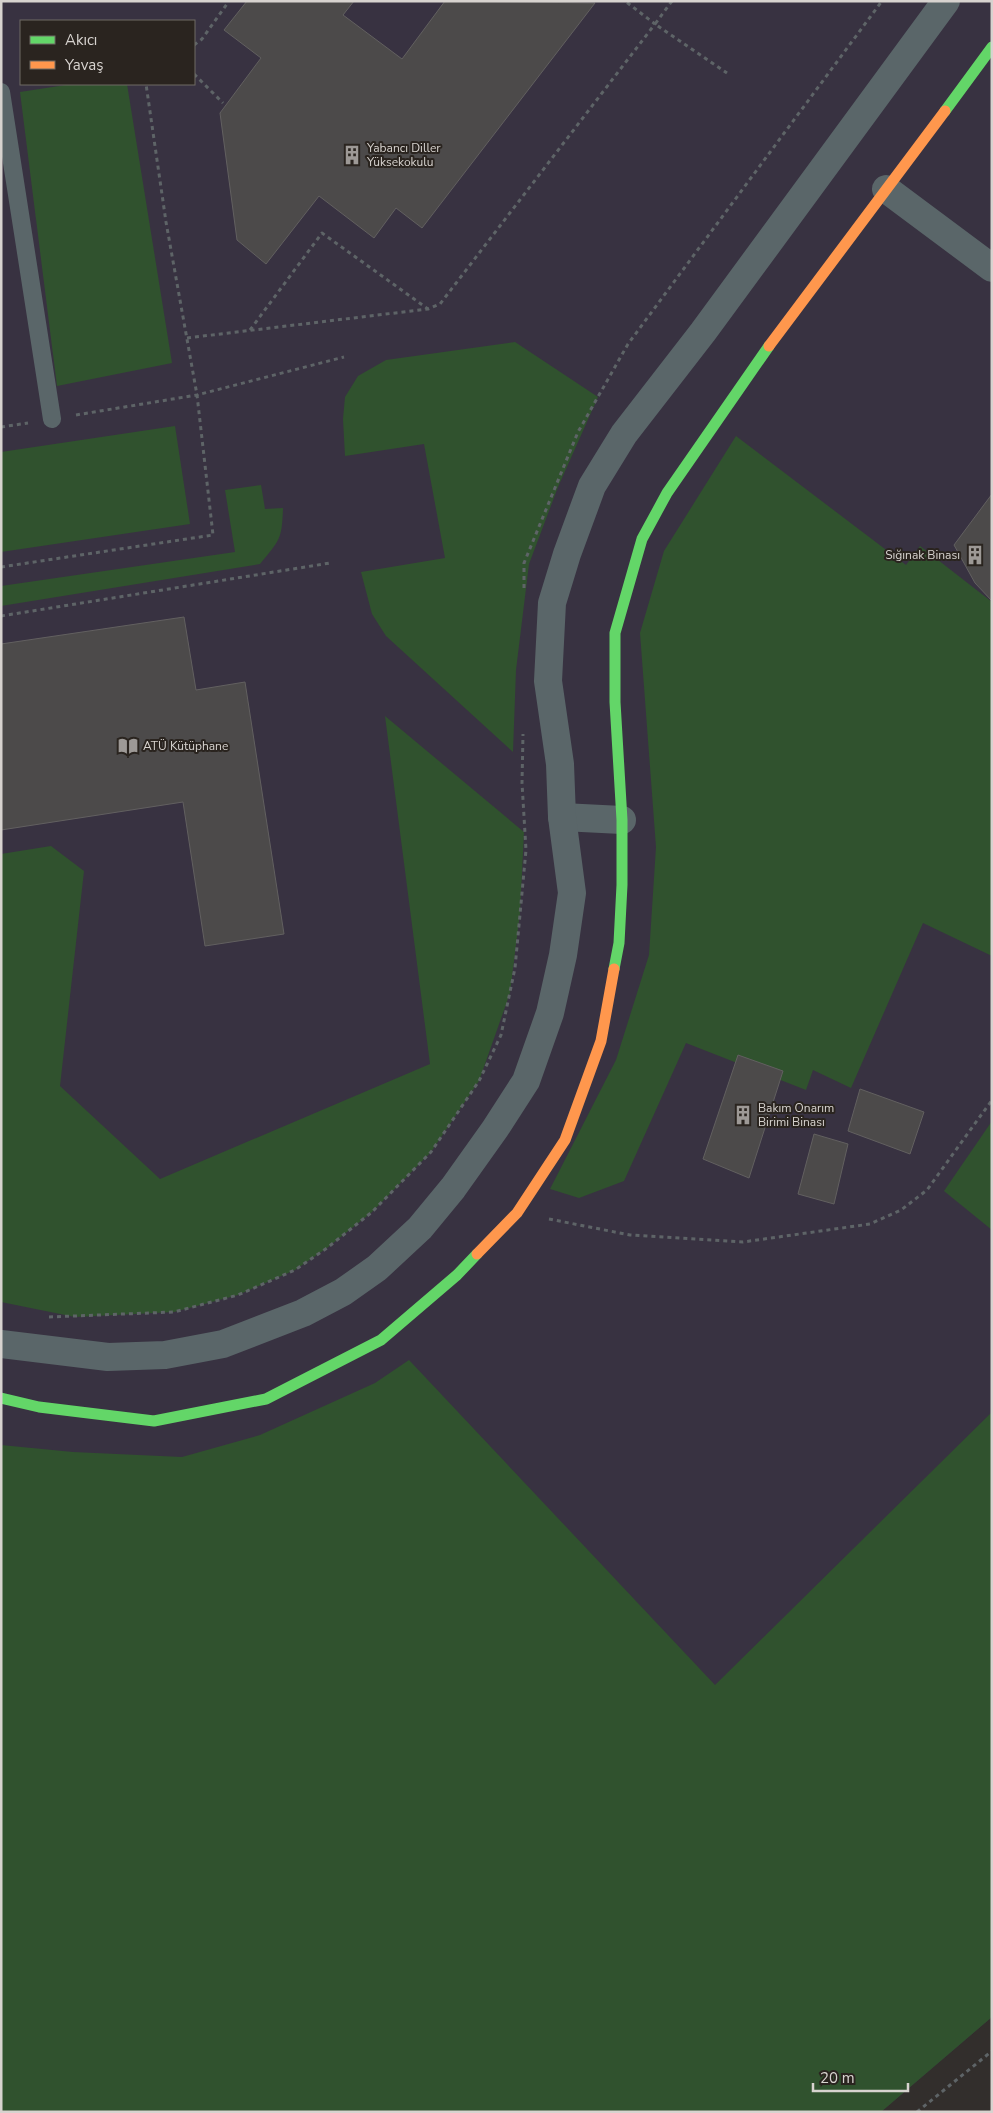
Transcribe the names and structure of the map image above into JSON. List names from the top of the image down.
{
  "places": {
    "building": ["Yabancı Diller Yüksekokulu", "Sığınak Binası", "Bakım Onarım Birimi Binası"],
    "library": ["ATÜ Kütüphane"]
  },
  "legend": ["Akıcı", "Yavaş"],
  "scale_bar": "20 m"
}
